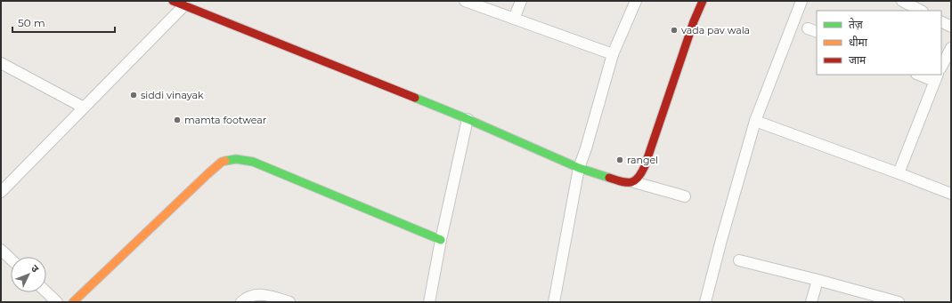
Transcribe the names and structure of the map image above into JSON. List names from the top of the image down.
{
  "places": [
    "vada pav wala",
    "siddi vinayak",
    "mamta footwear",
    "rangel"
  ],
  "legend": ["तेज़", "धीमा", "जाम"],
  "scale_bar": "50 m",
  "north": "top right"
}
